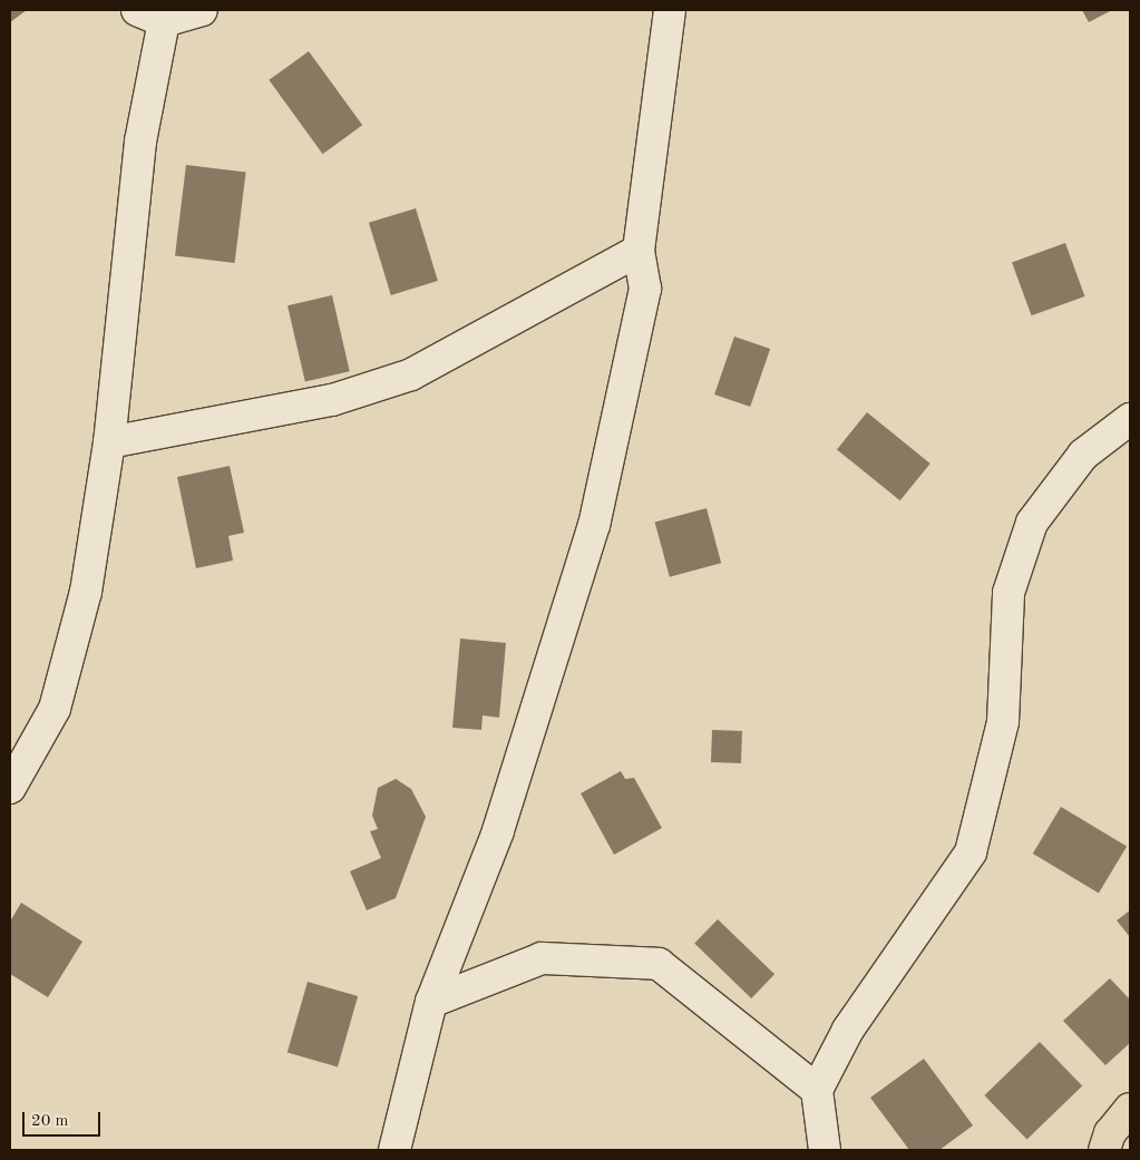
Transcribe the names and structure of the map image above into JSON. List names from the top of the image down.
{
  "scale_bar": "20 m"
}
